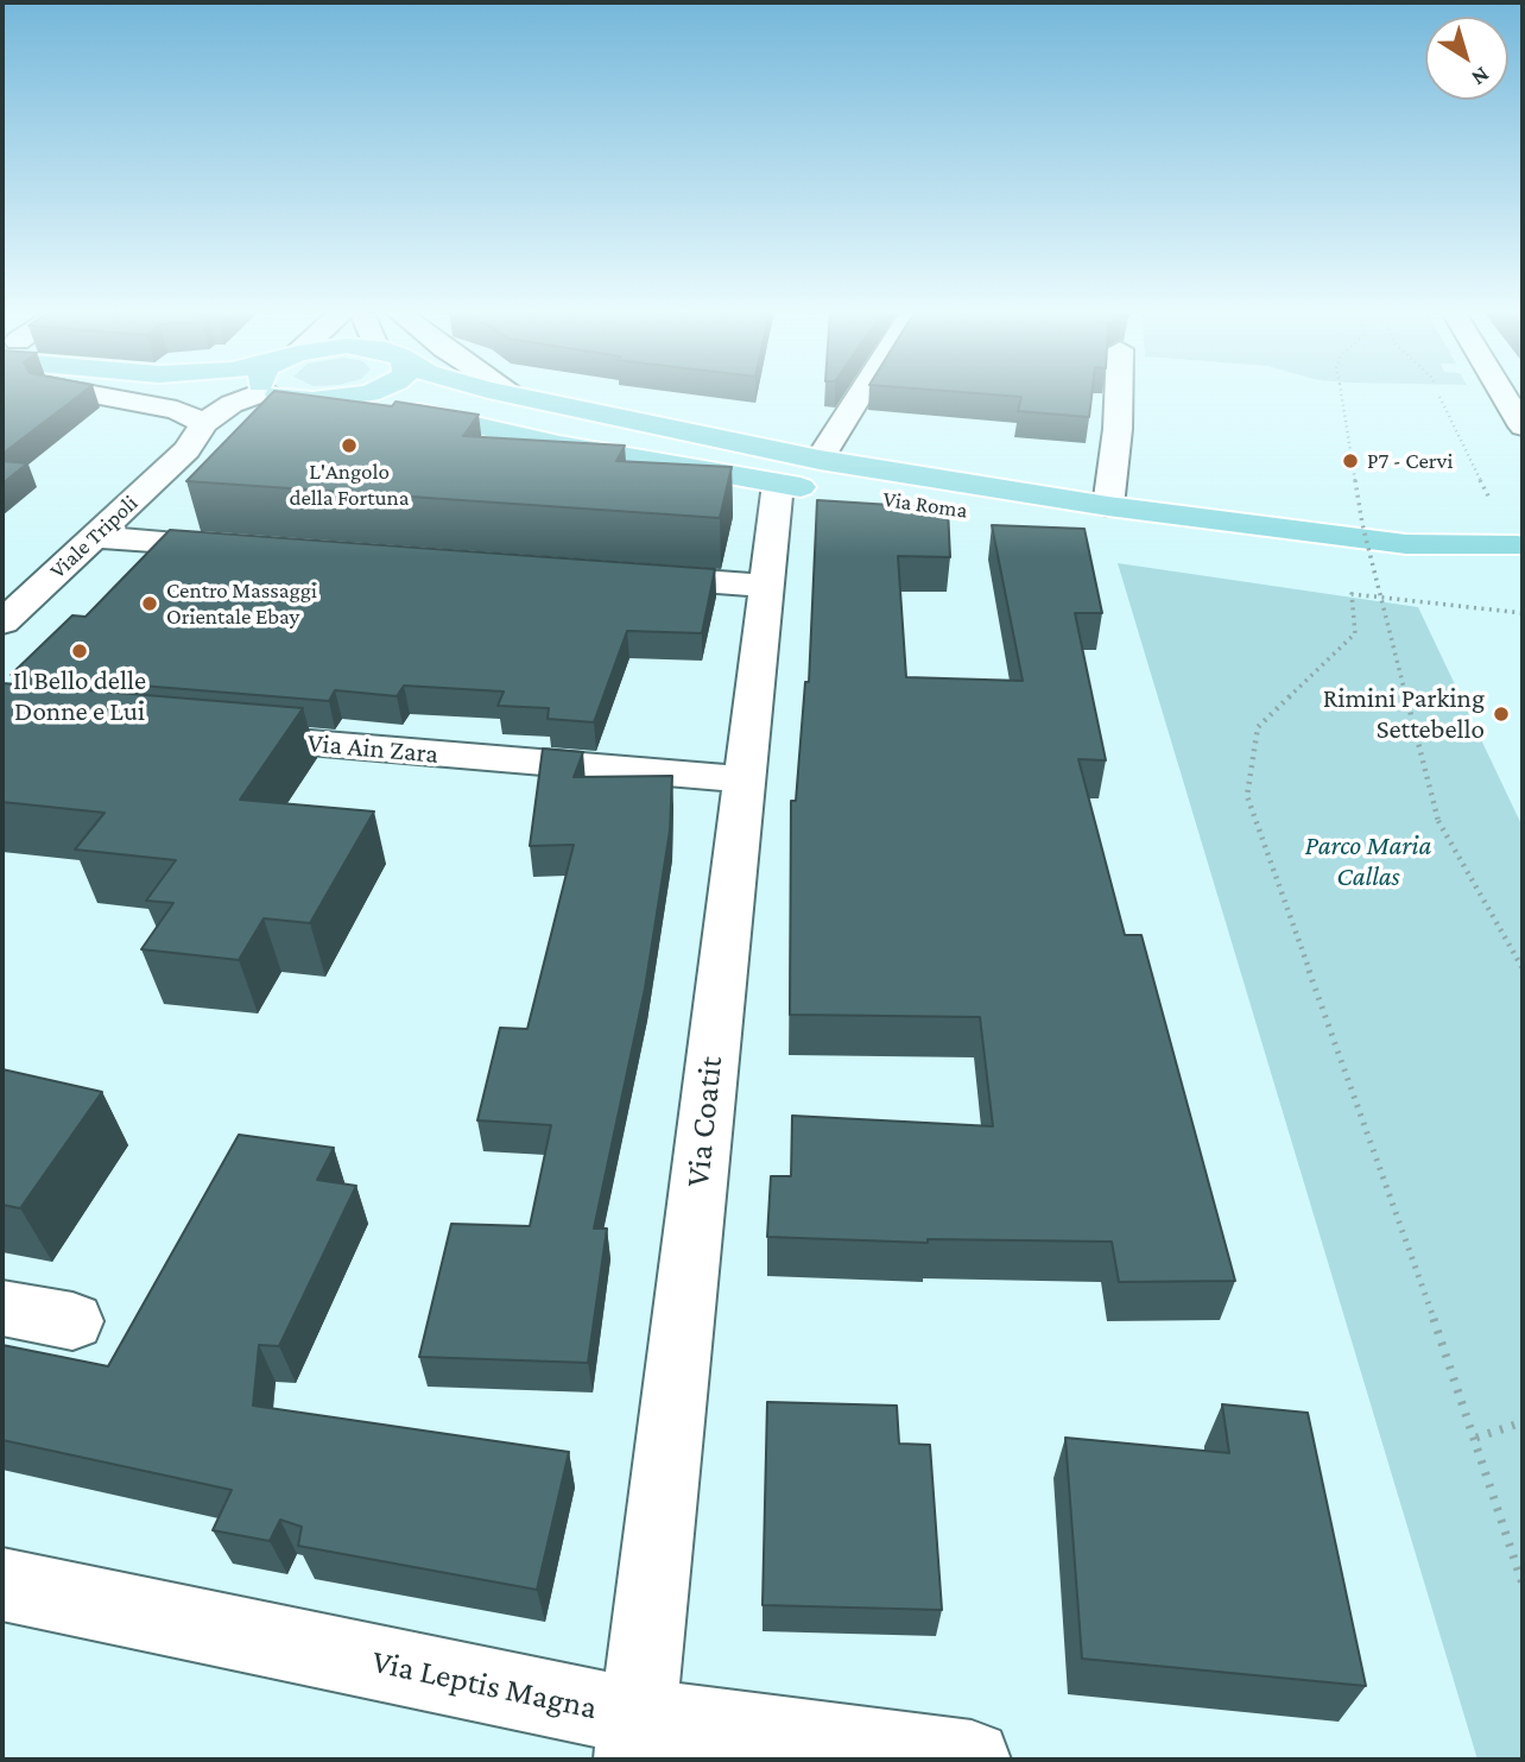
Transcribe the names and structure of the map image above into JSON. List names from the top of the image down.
{
  "streets": {
    "main road": ["Via Roma"],
    "street": [
      "Viale Tripoli",
      "Via Ain Zara",
      "Via Coatit",
      "Via Leptis Magna"
    ]
  },
  "crossings": [
    ["Via Roma", "Viale Tripoli"],
    ["Via Roma", "Via Coatit"],
    ["Via Ain Zara", "Via Coatit"],
    ["Via Coatit", "Via Leptis Magna"]
  ],
  "parks": ["Parco Maria Callas"],
  "places": [
    "L'Angolo della Fortuna",
    "P7 - Cervi",
    "Centro Massaggi Orientale Ebay",
    "Il Bello delle Donne e Lui",
    "Rimini Parking Settebello"
  ],
  "north": "bottom right"
}
